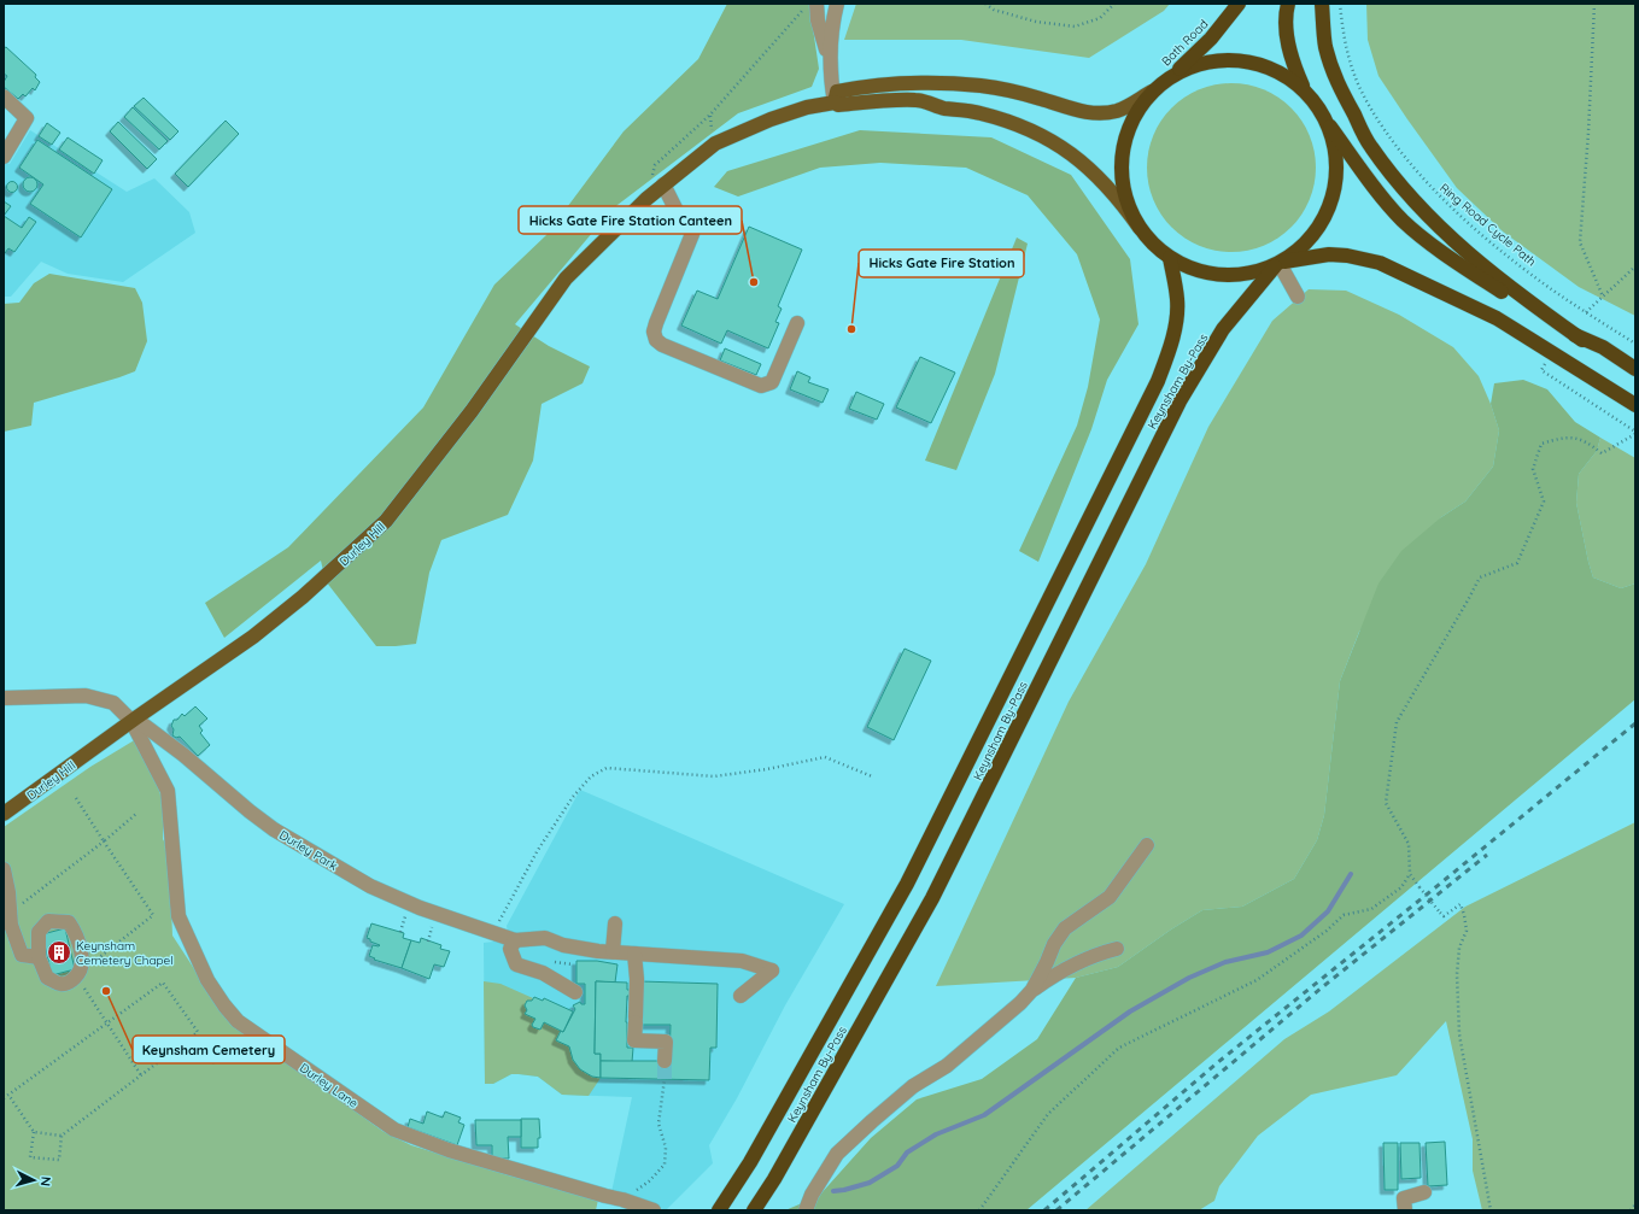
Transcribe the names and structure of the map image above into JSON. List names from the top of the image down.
{
  "streets": {
    "highway": ["Bath Road", "Keynsham By-Pass"],
    "main road": ["Durley Hill"],
    "street": ["Durley Park", "Durley Lane"],
    "path": ["Ring Road Cycle Path"]
  },
  "crossings": [
    ["Durley Hill", "Durley Park"],
    ["Durley Hill", "Durley Lane"],
    ["Durley Park", "Durley Lane"]
  ],
  "places": {
    "other": ["Hicks Gate Fire Station Canteen", "Hicks Gate Fire Station", "Keynsham Cemetery"],
    "building": ["Keynsham Cemetery Chapel"]
  },
  "north": "right"
}
